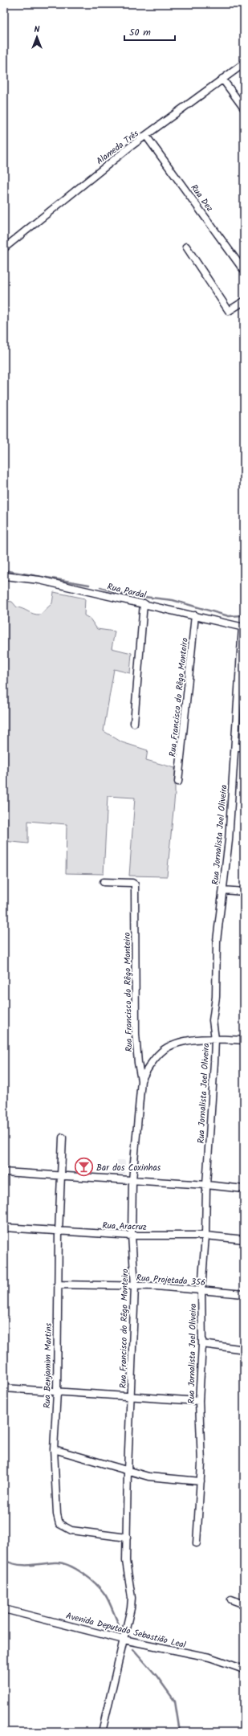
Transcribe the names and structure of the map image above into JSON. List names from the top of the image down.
{
  "streets": {
    "street": [
      "Alameda Três",
      "Rua Dez",
      "Rua Pardal",
      "Rua Francisco do Rêgo Monteiro",
      "Rua Jornalista Joel Oliveira",
      "Rua Aracruz",
      "Rua Projetada 356",
      "Rua Benjamim Martins",
      "Avenida Deputado Sebastião Leal"
    ]
  },
  "crossings": [
    ["Alameda Três", "Rua Dez"],
    ["Rua Pardal", "Rua Francisco do Rêgo Monteiro"],
    ["Rua Pardal", "Rua Jornalista Joel Oliveira"],
    ["Rua Francisco do Rêgo Monteiro", "Rua Aracruz"],
    ["Rua Francisco do Rêgo Monteiro", "Rua Projetada 356"],
    ["Rua Francisco do Rêgo Monteiro", "Rua Benjamim Martins"],
    ["Rua Francisco do Rêgo Monteiro", "Avenida Deputado Sebastião Leal"],
    ["Rua Jornalista Joel Oliveira", "Rua Aracruz"],
    ["Rua Jornalista Joel Oliveira", "Rua Projetada 356"],
    ["Rua Aracruz", "Rua Benjamim Martins"],
    ["Rua Projetada 356", "Rua Benjamim Martins"]
  ],
  "places": {
    "bar": ["Bar dos Coxinhas"]
  },
  "scale_bar": "50 m",
  "north": "top"
}
